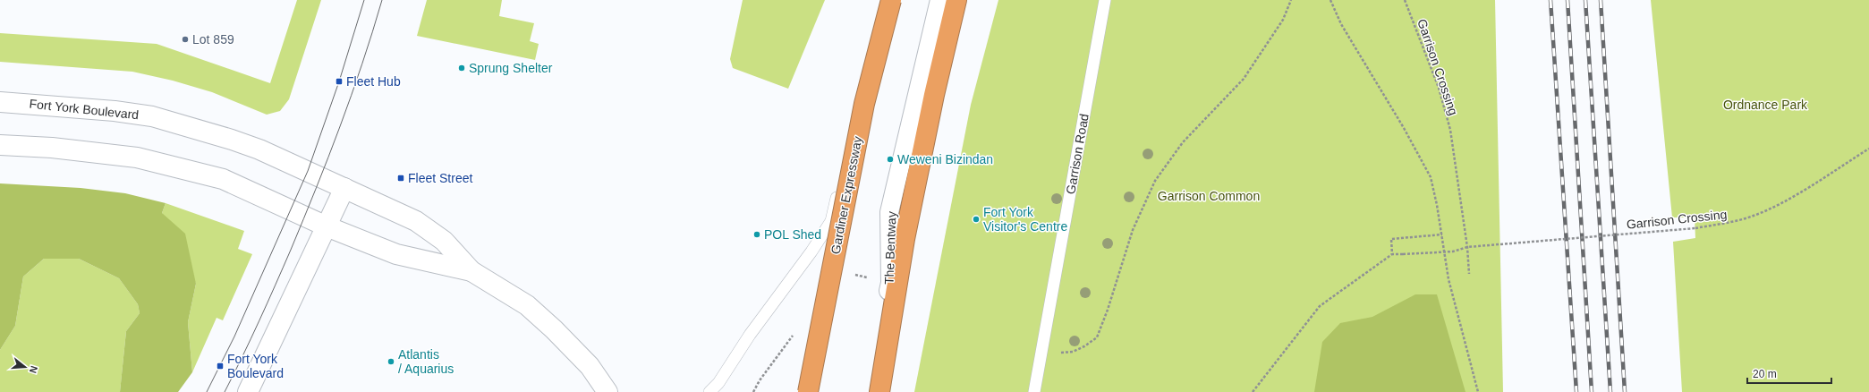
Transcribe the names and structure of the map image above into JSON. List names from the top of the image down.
{
  "streets": {
    "highway": ["Gardiner Expressway"],
    "street": ["Fort York Boulevard", "The Bentway"],
    "lane": ["Garrison Road"],
    "path": ["Garrison Crossing"]
  },
  "parks": ["Ordnance Park", "Garrison Common"],
  "places": {
    "other": [
      "Lot 859",
      "Sprung Shelter",
      "Weweni Bizindan",
      "Fort York Visitor's Centre",
      "POL Shed",
      "Atlantis / Aquarius"
    ],
    "transit": ["Fleet Hub", "Fleet Street", "Fort York Boulevard"]
  },
  "scale_bar": "20 m",
  "north": "right"
}
